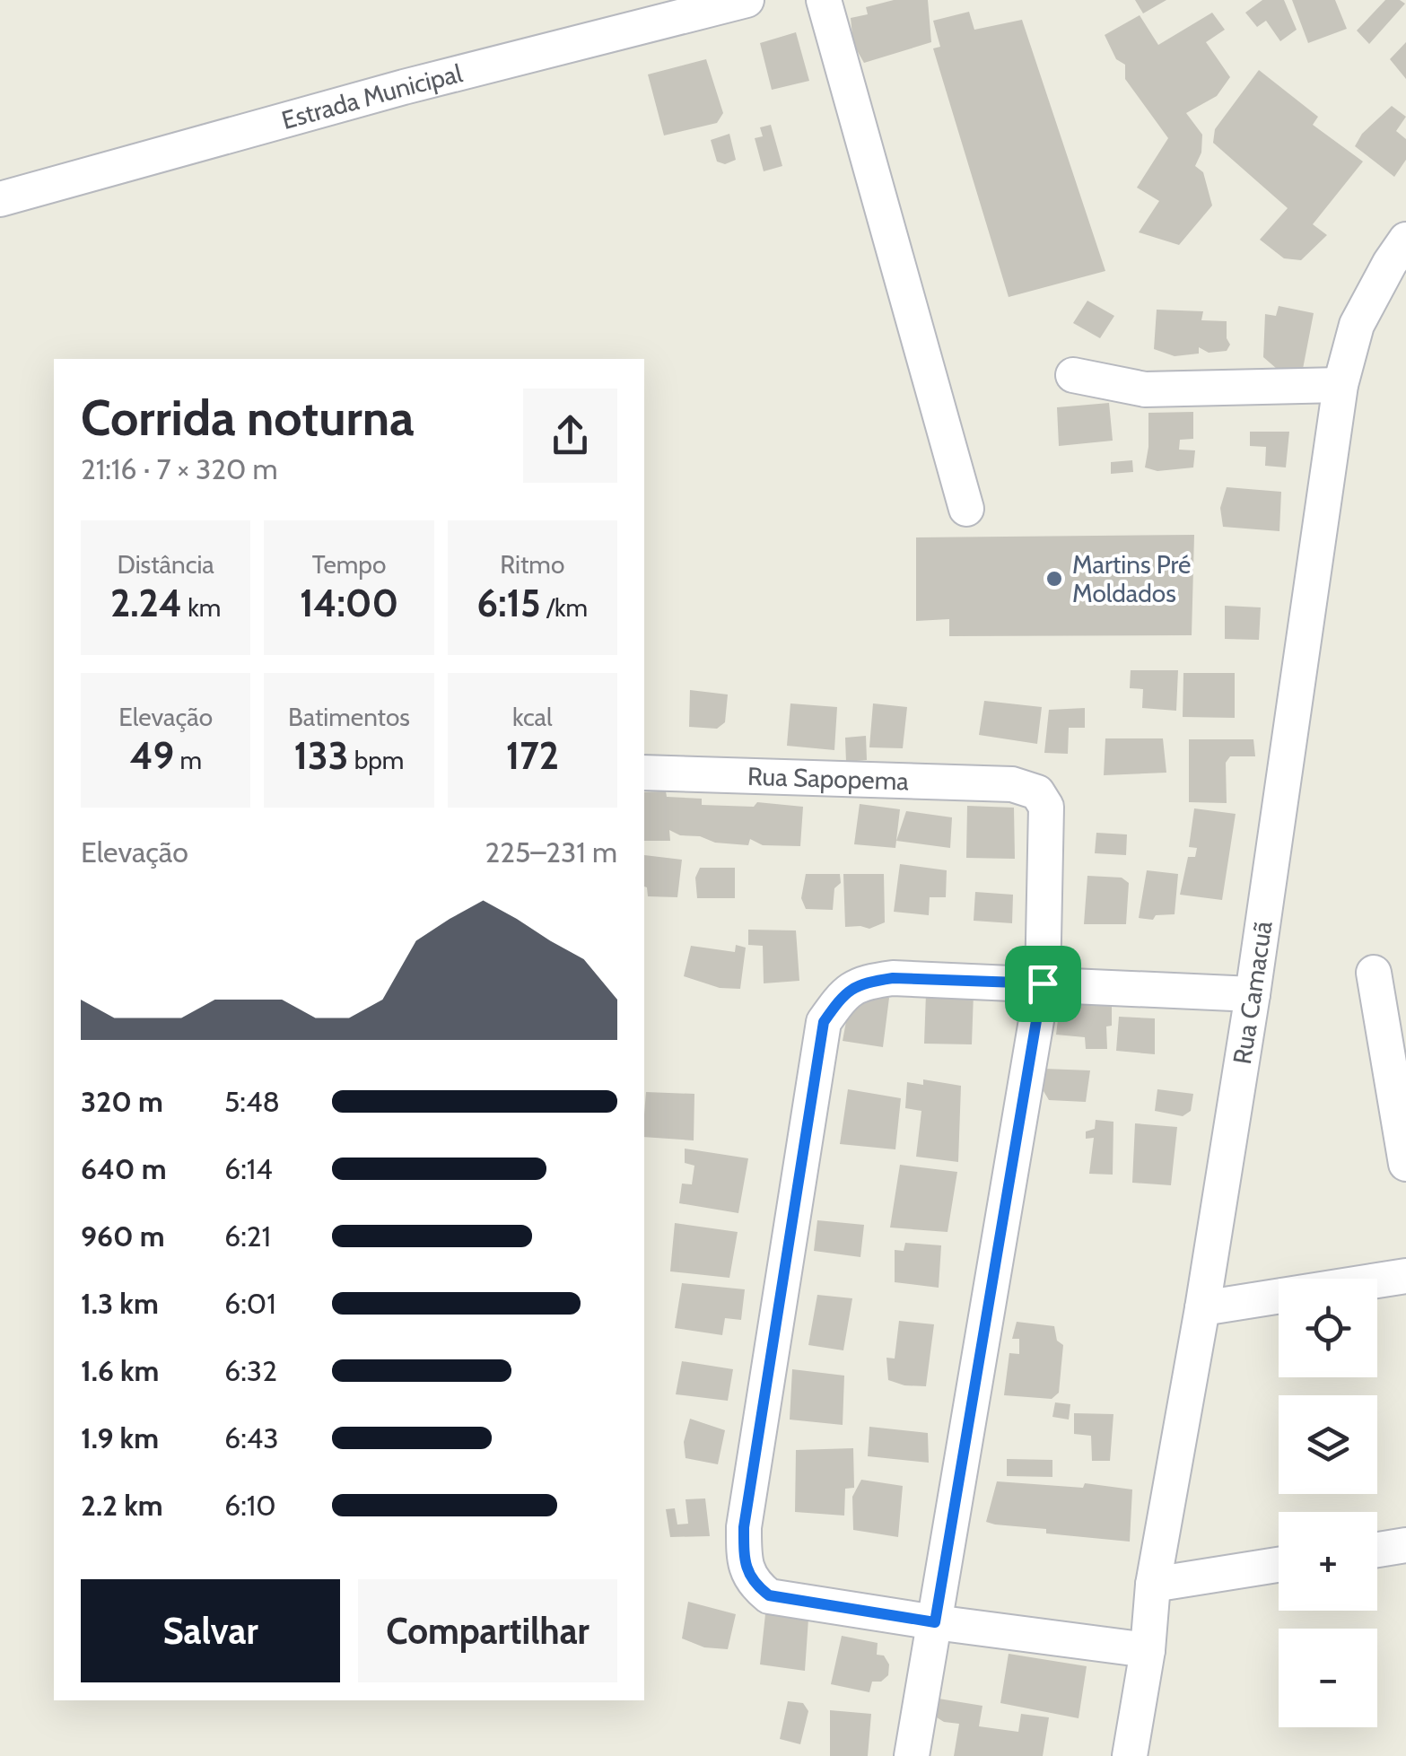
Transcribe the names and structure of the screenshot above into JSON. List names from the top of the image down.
{
  "streets": {
    "street": ["Estrada Municipal", "Rua Sapopema", "Rua Camacuã"]
  },
  "places": ["Martins Pré Moldados"],
  "page": {
    "heading": ["Corrida noturna", "21:16 · 7 × 320 m"],
    "stats": [
      ["Distância", "2.24 km"],
      ["Tempo", "14:00"],
      ["Ritmo", "6:15 /km"],
      ["Elevação", "49 m"],
      ["Batimentos", "133 bpm"],
      ["kcal", "172"]
    ],
    "chart": ["Elevação", "225–231 m"],
    "list": [
      {
        "name": "320 m",
        "note": "5:48"
      },
      {
        "name": "640 m",
        "note": "6:14"
      },
      {
        "name": "960 m",
        "note": "6:21"
      },
      {
        "name": "1.3 km",
        "note": "6:01"
      },
      {
        "name": "1.6 km",
        "note": "6:32"
      },
      {
        "name": "1.9 km",
        "note": "6:43"
      },
      {
        "name": "2.2 km",
        "note": "6:10"
      }
    ],
    "map_buttons": ["+", "−"],
    "buttons": ["Salvar", "Compartilhar"]
  }
}
